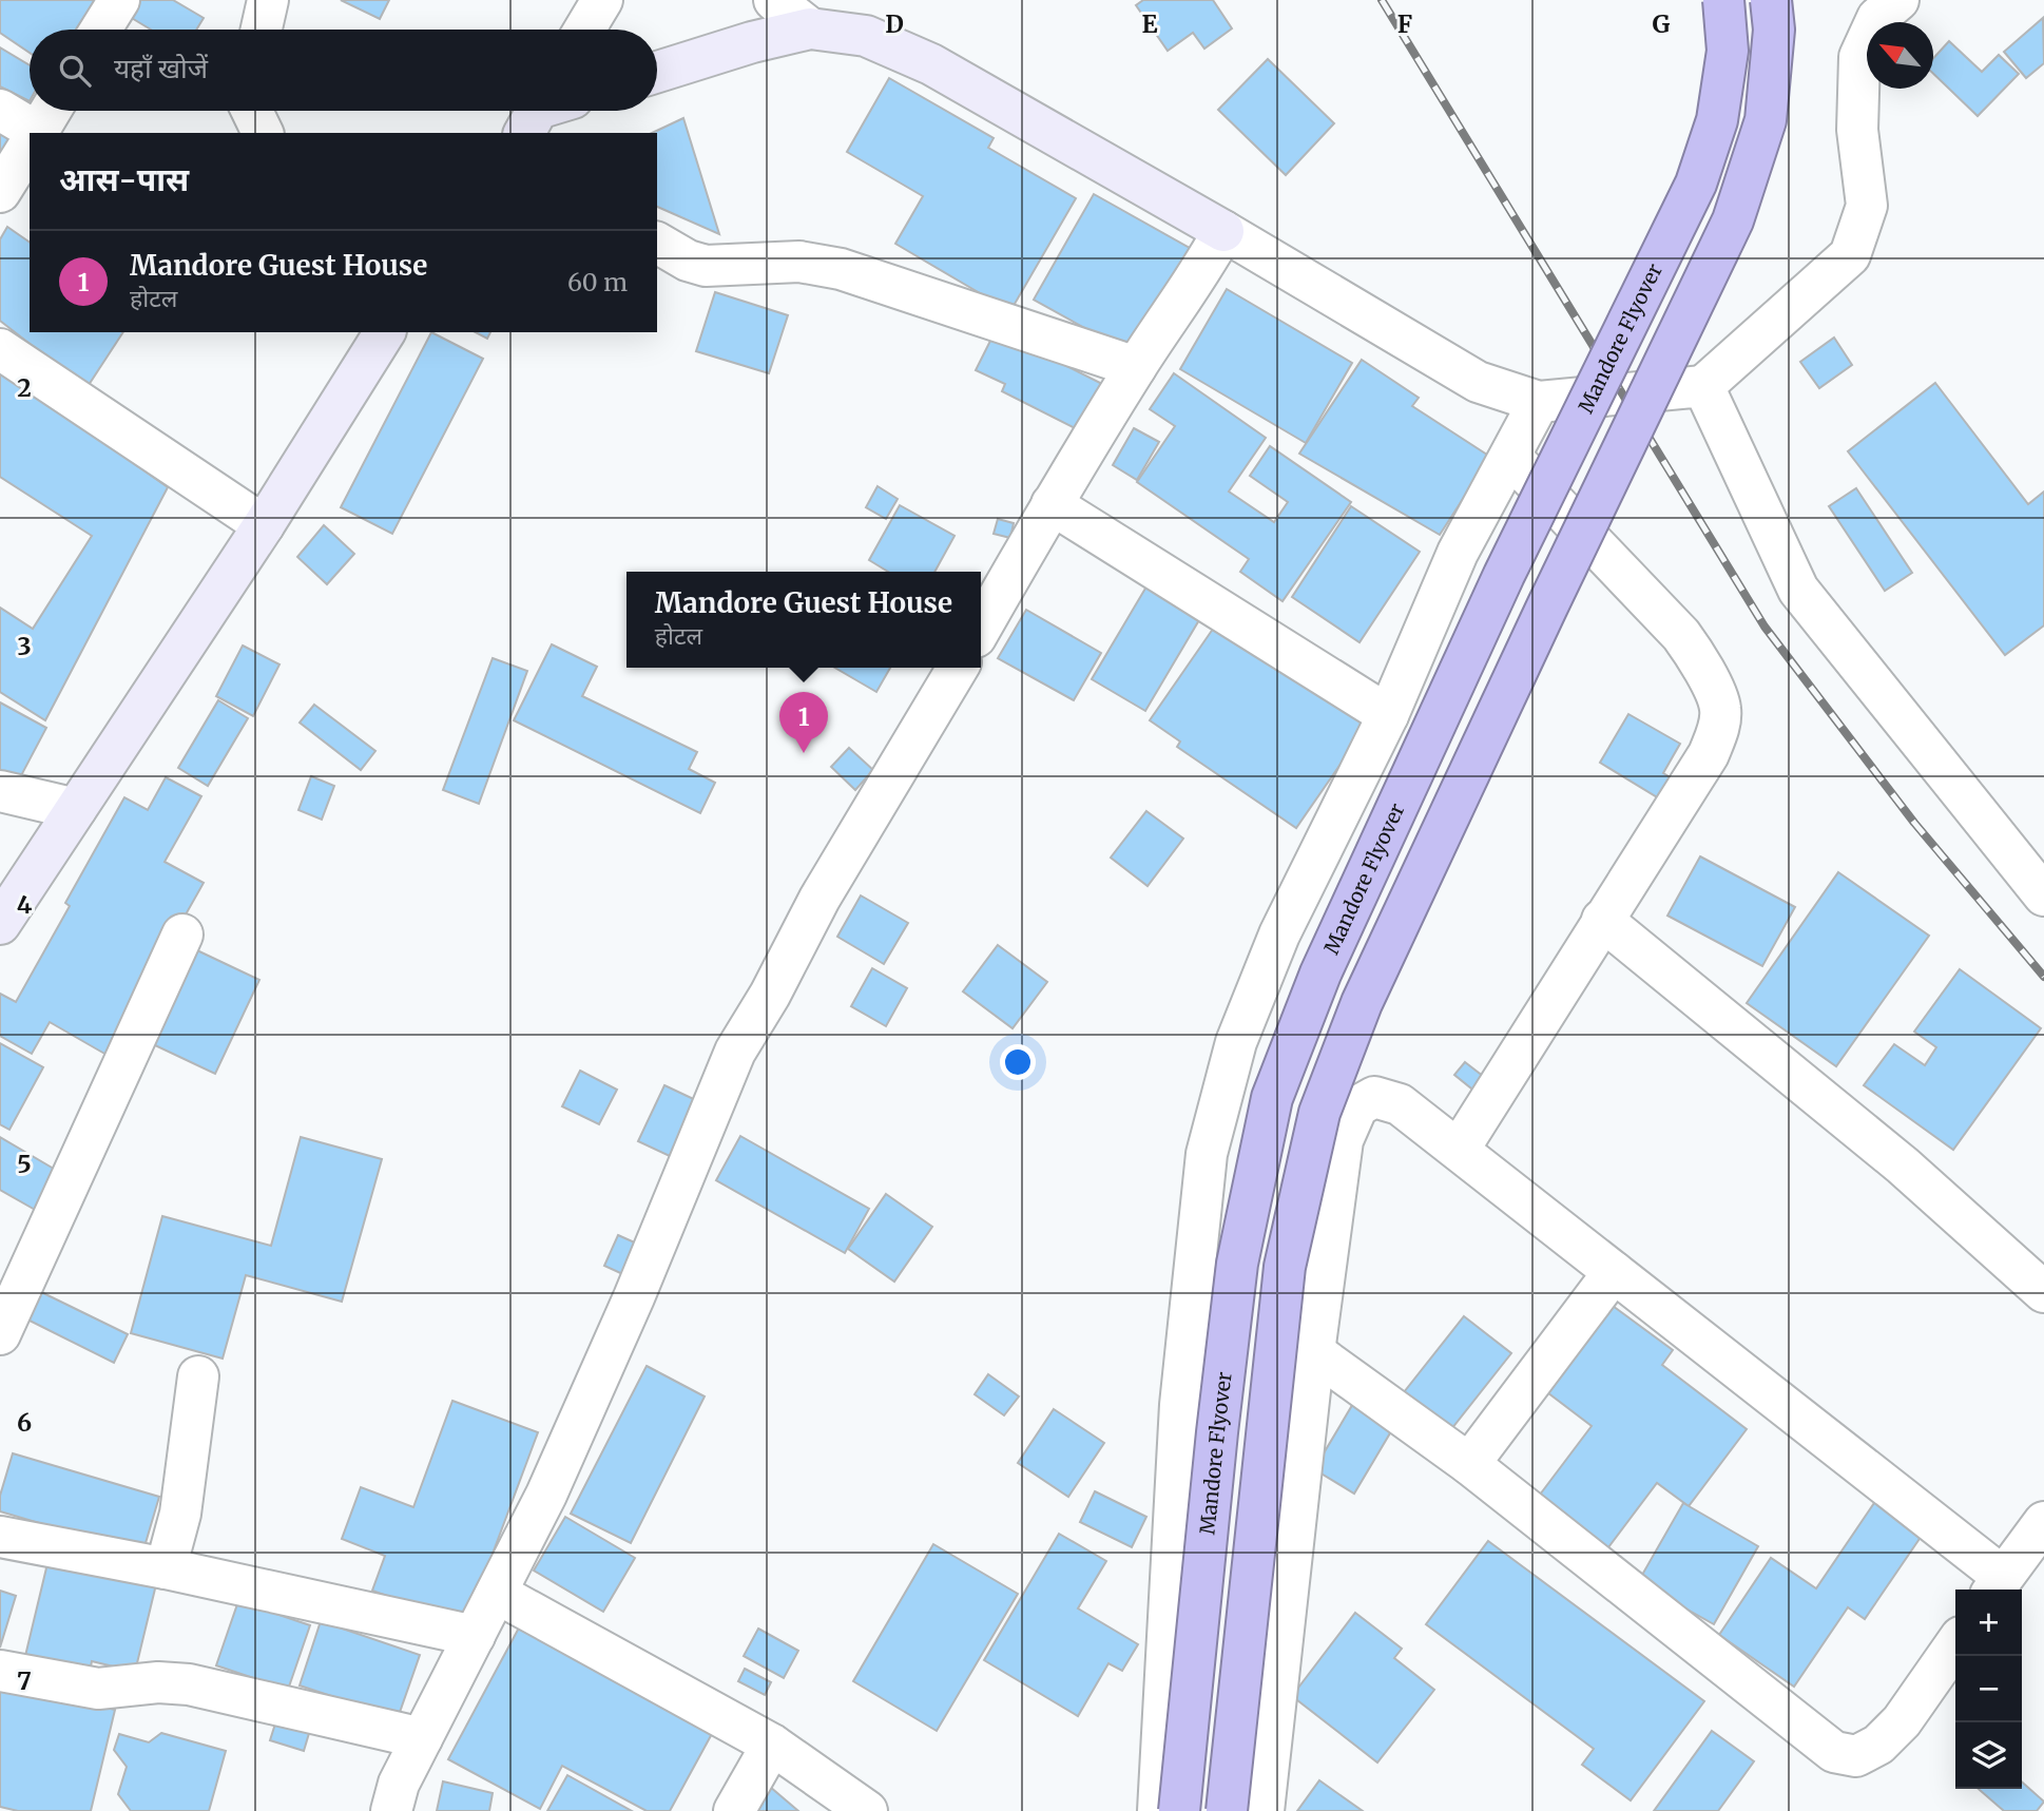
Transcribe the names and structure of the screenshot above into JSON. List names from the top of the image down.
{
  "streets": {
    "highway": ["Mandore Flyover"]
  },
  "north": "top left",
  "page": {
    "search": "यहाँ खोजें",
    "heading": "आस-पास",
    "list": [
      {
        "mark": "1",
        "name": "Mandore Guest House",
        "note": "होटल",
        "value": "60 m"
      }
    ],
    "popup": ["Mandore Guest House", "होटल"],
    "pins": "1",
    "map_buttons": ["+", "−"]
  },
  "grid": {
    "columns": [
      "D",
      "E",
      "F",
      "G"
    ],
    "rows": [
      "2",
      "3",
      "4",
      "5",
      "6",
      "7"
    ]
  }
}
